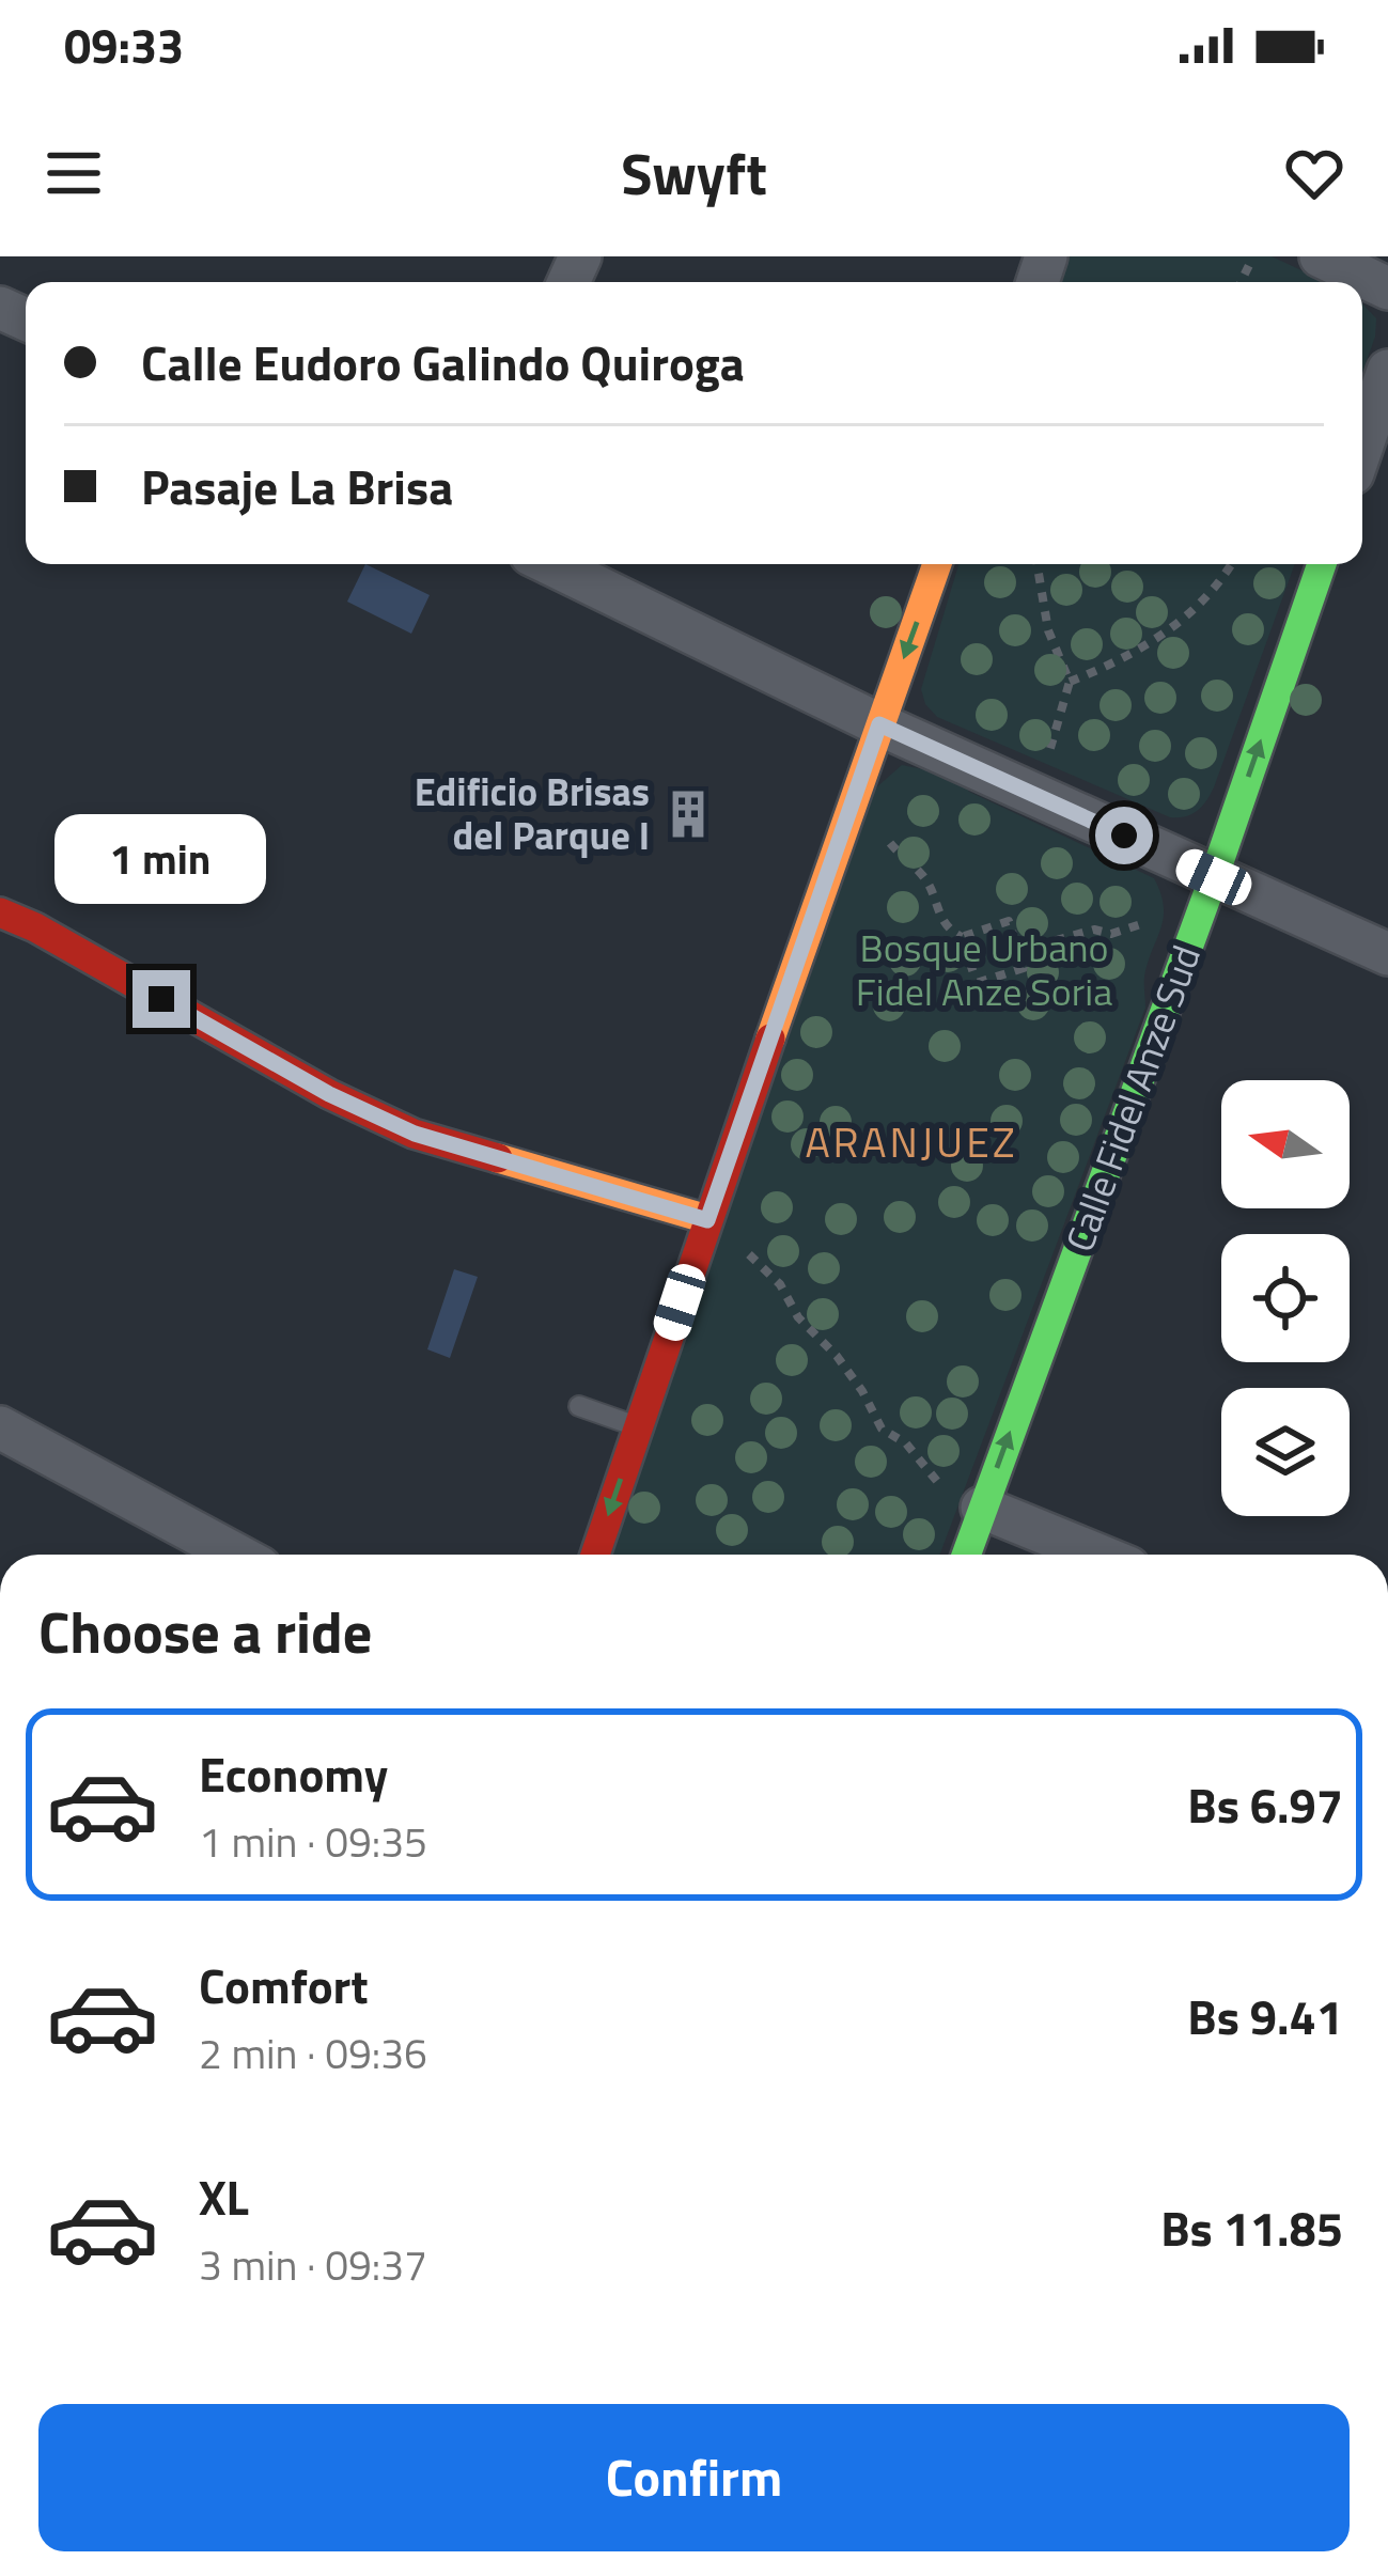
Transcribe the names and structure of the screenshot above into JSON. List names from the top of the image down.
{
  "streets": {
    "street": ["Calle Fidel Anze Sud"]
  },
  "one_way": ["Calle Fidel Anze Sud"],
  "districts": ["ARANJUEZ"],
  "parks": ["Bosque Urbano Fidel Anze Soria"],
  "places": {
    "building": ["Edificio Brisas del Parque I"]
  },
  "north": "left",
  "page": {
    "status": "09:33",
    "header": "Swyft",
    "banner": ["Calle Eudoro Galindo Quiroga", "Pasaje La Brisa"],
    "bubble": "1 min",
    "heading": "Choose a ride",
    "list": [
      {
        "name": "Economy",
        "note": "1 min · 09:35",
        "value": "Bs 6.97"
      },
      {
        "name": "Comfort",
        "note": "2 min · 09:36",
        "value": "Bs 9.41"
      },
      {
        "name": "XL",
        "note": "3 min · 09:37",
        "value": "Bs 11.85"
      }
    ],
    "buttons": "Confirm"
  }
}
